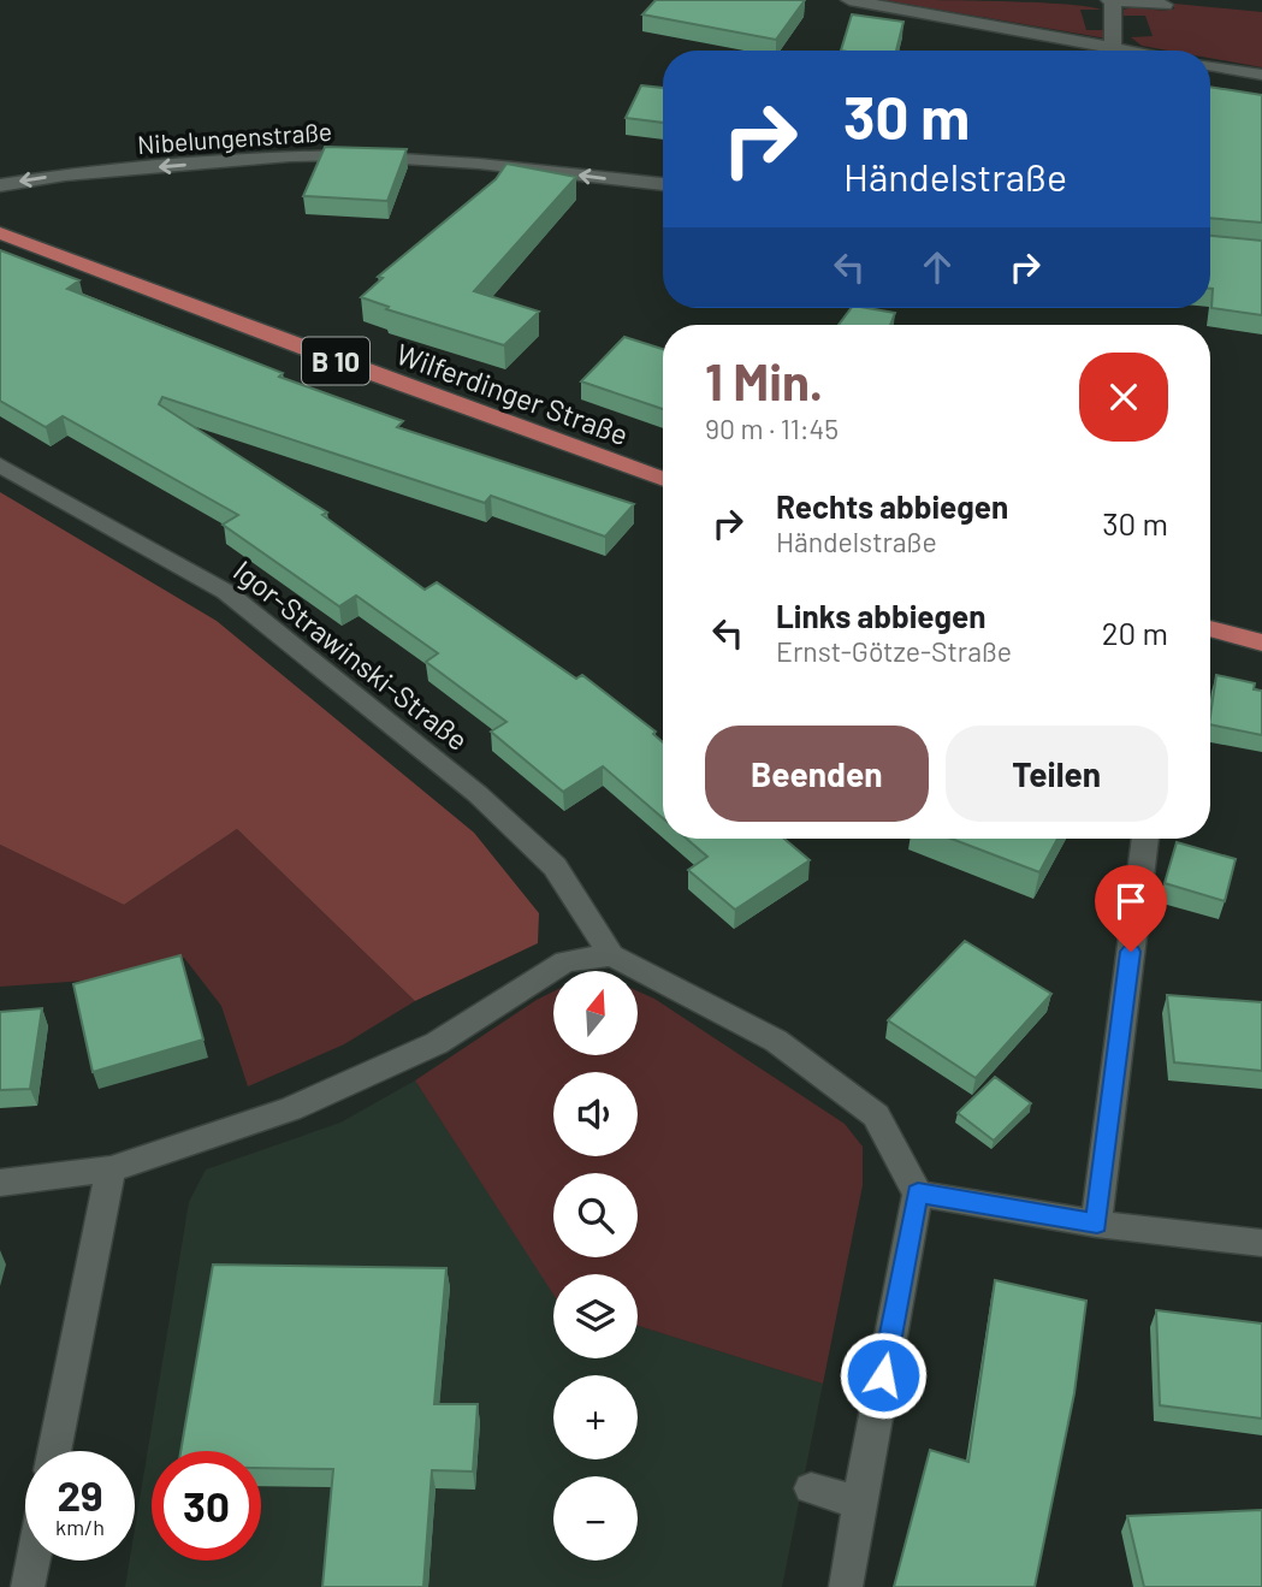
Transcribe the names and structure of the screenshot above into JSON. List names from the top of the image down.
{
  "streets": {
    "main road": ["B 10", "Wilferdinger Straße"],
    "street": ["Nibelungenstraße", "Igor-Strawinski-Straße"]
  },
  "one_way": ["Nibelungenstraße"],
  "north": "top",
  "page": {
    "turn": ["30 m", "Händelstraße"],
    "heading": ["1 Min.", "90 m · 11:45"],
    "list": [
      {
        "name": "Rechts abbiegen",
        "note": "Händelstraße",
        "value": "30 m"
      },
      {
        "name": "Links abbiegen",
        "note": "Ernst-Götze-Straße",
        "value": "20 m"
      }
    ],
    "buttons": ["Beenden", "Teilen"],
    "map_buttons": ["+", "−"],
    "speed": "29 km/h",
    "limit": "30"
  }
}
